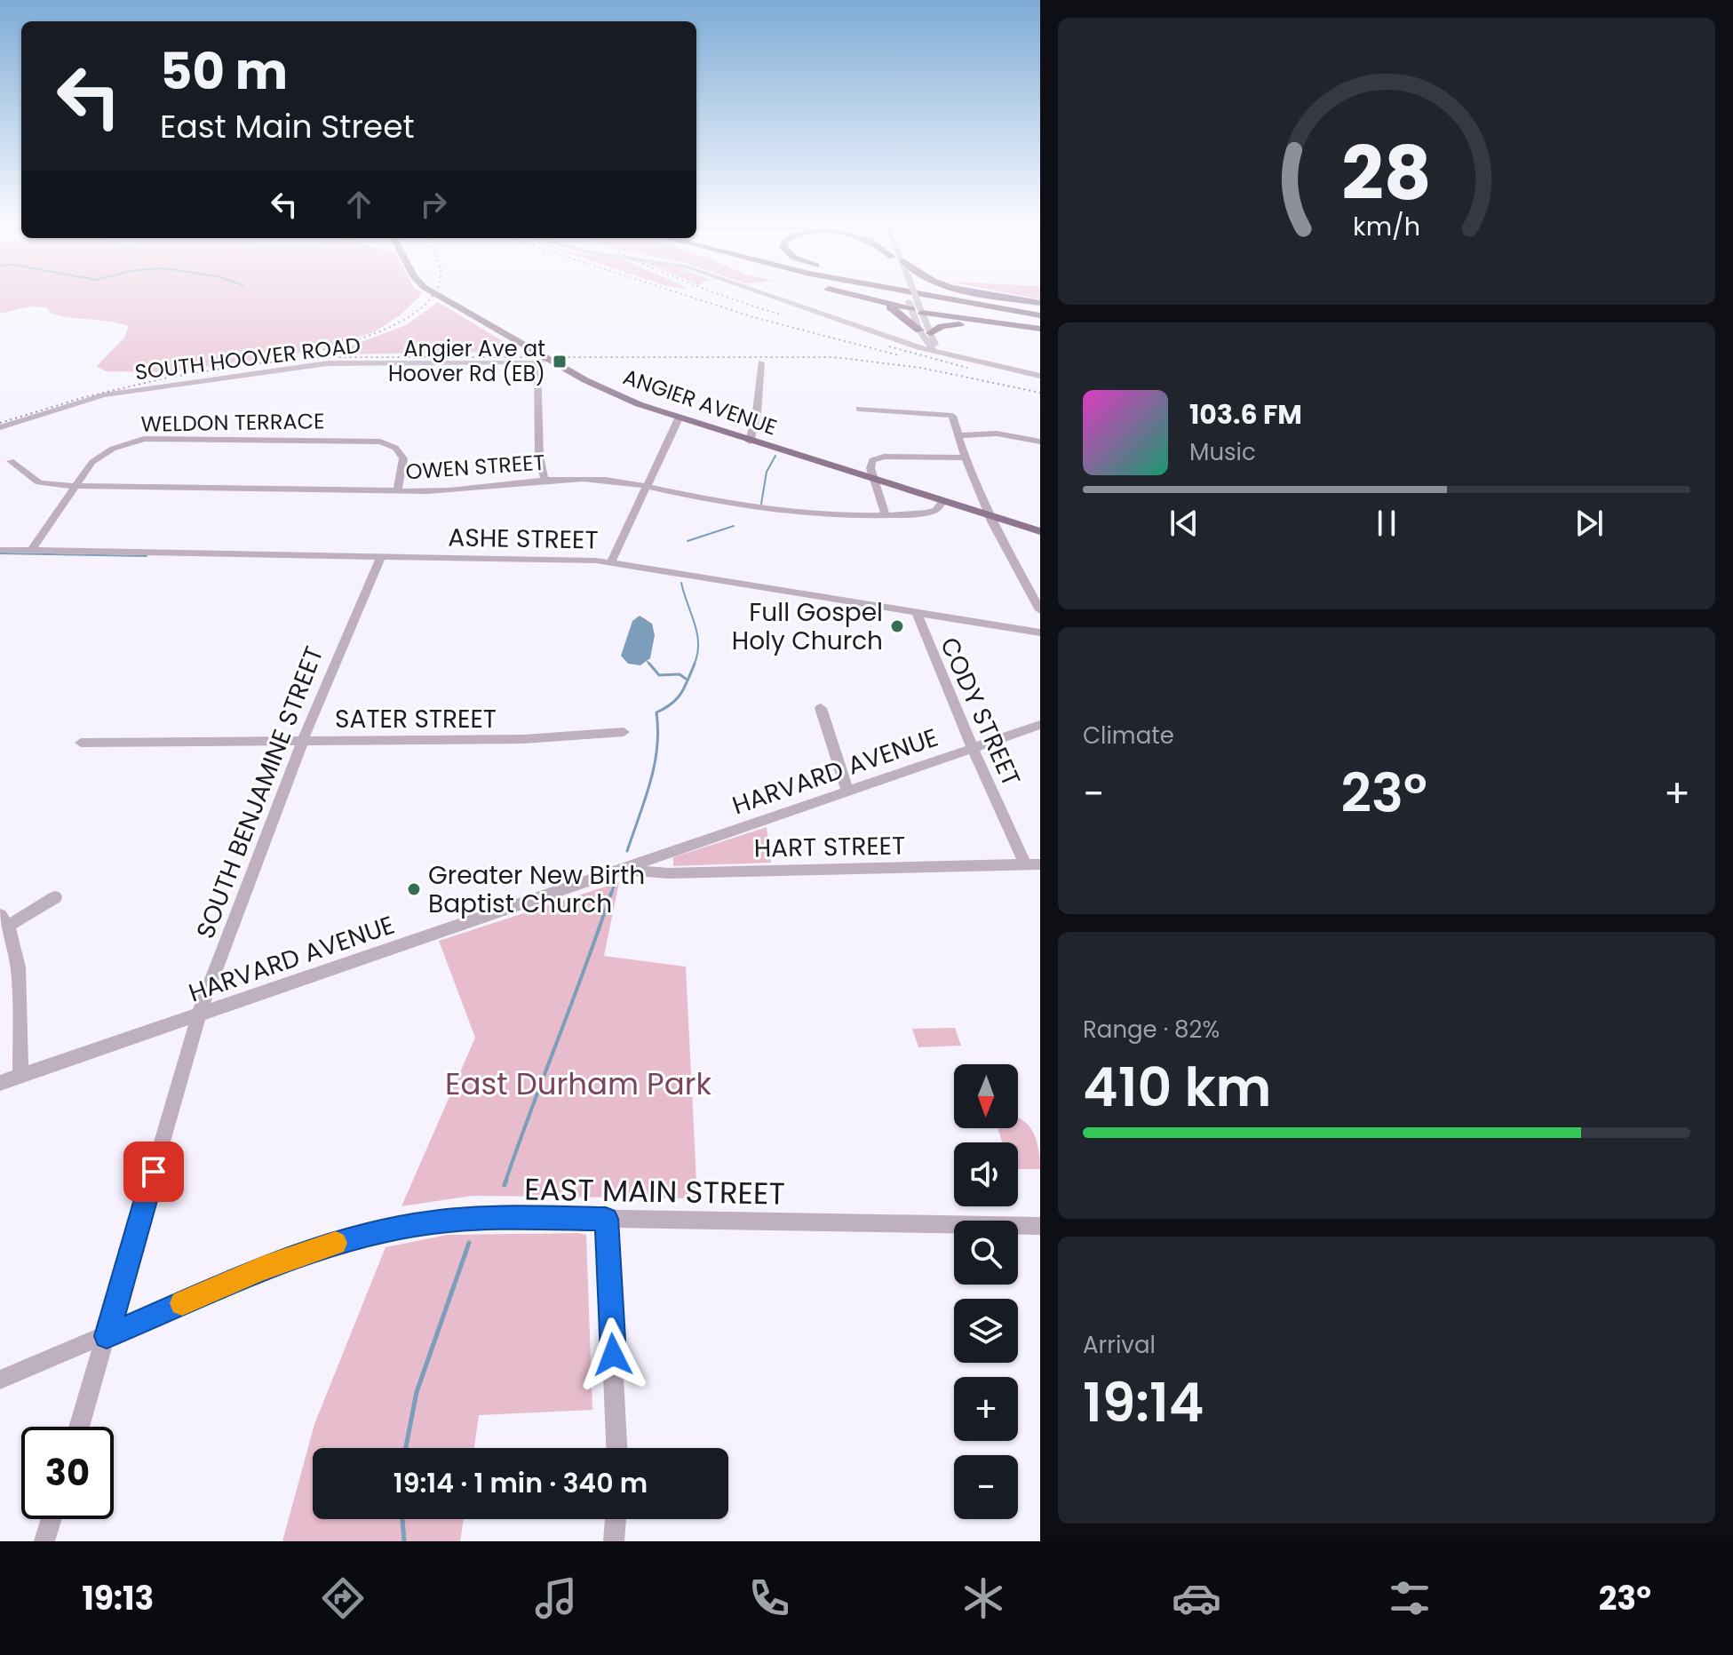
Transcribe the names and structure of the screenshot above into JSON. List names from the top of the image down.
{
  "streets": {
    "main road": ["ANGIER AVENUE"],
    "street": [
      "SOUTH HOOVER ROAD",
      "WELDON TERRACE",
      "OWEN STREET",
      "ASHE STREET",
      "CODY STREET",
      "SATER STREET",
      "HARVARD AVENUE",
      "SOUTH BENJAMINE STREET",
      "HART STREET",
      "EAST MAIN STREET"
    ]
  },
  "crossings": [
    ["SOUTH HOOVER ROAD", "ANGIER AVENUE"],
    ["ANGIER AVENUE", "OWEN STREET"],
    ["WELDON TERRACE", "OWEN STREET"],
    ["WELDON TERRACE", "ASHE STREET"],
    ["ASHE STREET", "CODY STREET"],
    ["ASHE STREET", "SOUTH BENJAMINE STREET"],
    ["CODY STREET", "HARVARD AVENUE"],
    ["CODY STREET", "HART STREET"],
    ["SATER STREET", "SOUTH BENJAMINE STREET"],
    ["HARVARD AVENUE", "SOUTH BENJAMINE STREET"],
    ["HARVARD AVENUE", "HART STREET"],
    ["SOUTH BENJAMINE STREET", "EAST MAIN STREET"]
  ],
  "parks": ["East Durham Park"],
  "places": {
    "transit": ["Angier Ave at Hoover Rd (EB)"],
    "other": ["Full Gospel Holy Church", "Greater New Birth Baptist Church"]
  },
  "north": "bottom",
  "page": {
    "turn": ["50 m", "East Main Street"],
    "song": ["103.6 FM", "Music"],
    "tile": [
      "Climate",
      ["Range · 82%", "410 km"],
      ["Arrival", "19:14"]
    ],
    "heat": ["−", "23°", "+"],
    "map_buttons": ["+", "−"],
    "limit": "30",
    "trip": "19:14 · 1 min · 340 m",
    "tabs": ["19:13", "23°"],
    "gauge": ["28", "km/h"]
  }
}
